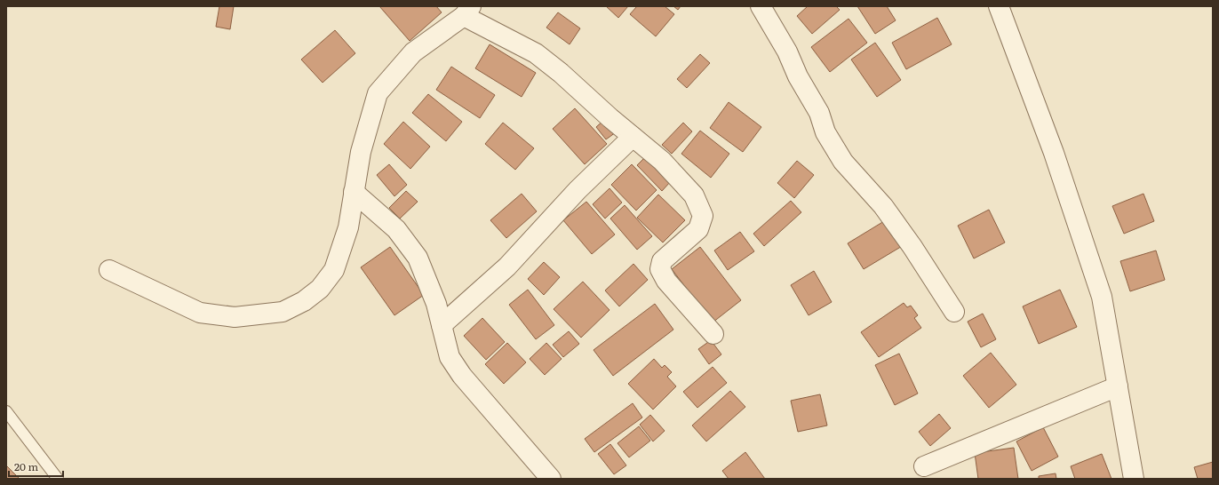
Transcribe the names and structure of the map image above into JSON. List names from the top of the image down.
{
  "scale_bar": "20 m"
}
